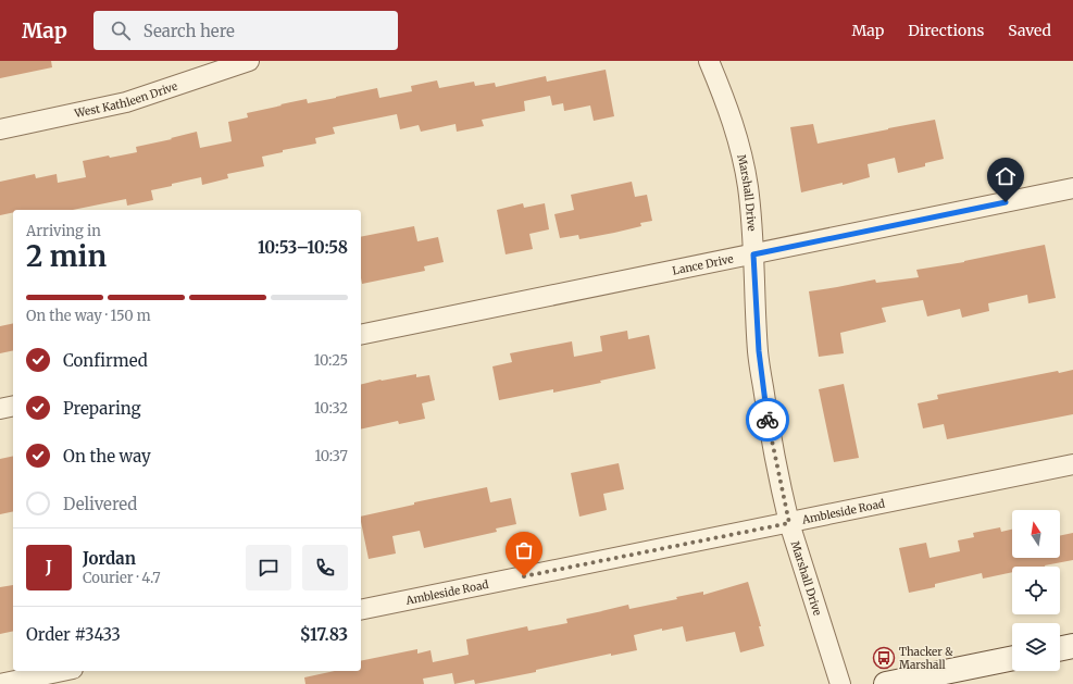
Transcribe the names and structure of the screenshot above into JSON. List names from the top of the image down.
{
  "streets": {
    "street": [
      "West Kathleen Drive",
      "Marshall Drive",
      "Lance Drive",
      "Ambleside Road"
    ]
  },
  "crossings": [
    ["Marshall Drive", "Lance Drive"],
    ["Marshall Drive", "Ambleside Road"]
  ],
  "places": {
    "bus stop": ["Thacker & Marshall"]
  },
  "north": "top",
  "page": {
    "header": "Map",
    "search": "Search here",
    "nav": ["Map", "Directions", "Saved"],
    "heading": ["2 min", "Arriving in", "10:53–10:58"],
    "panel": [
      "Jordan",
      "Courier · 4.7",
      "Order #3433",
      "$17.83"
    ],
    "bar": "On the way · 150 m",
    "list": [
      ["Confirmed", "10:25"],
      ["Preparing", "10:32"],
      ["On the way", "10:37"],
      "Delivered"
    ],
    "round": "J"
  }
}
